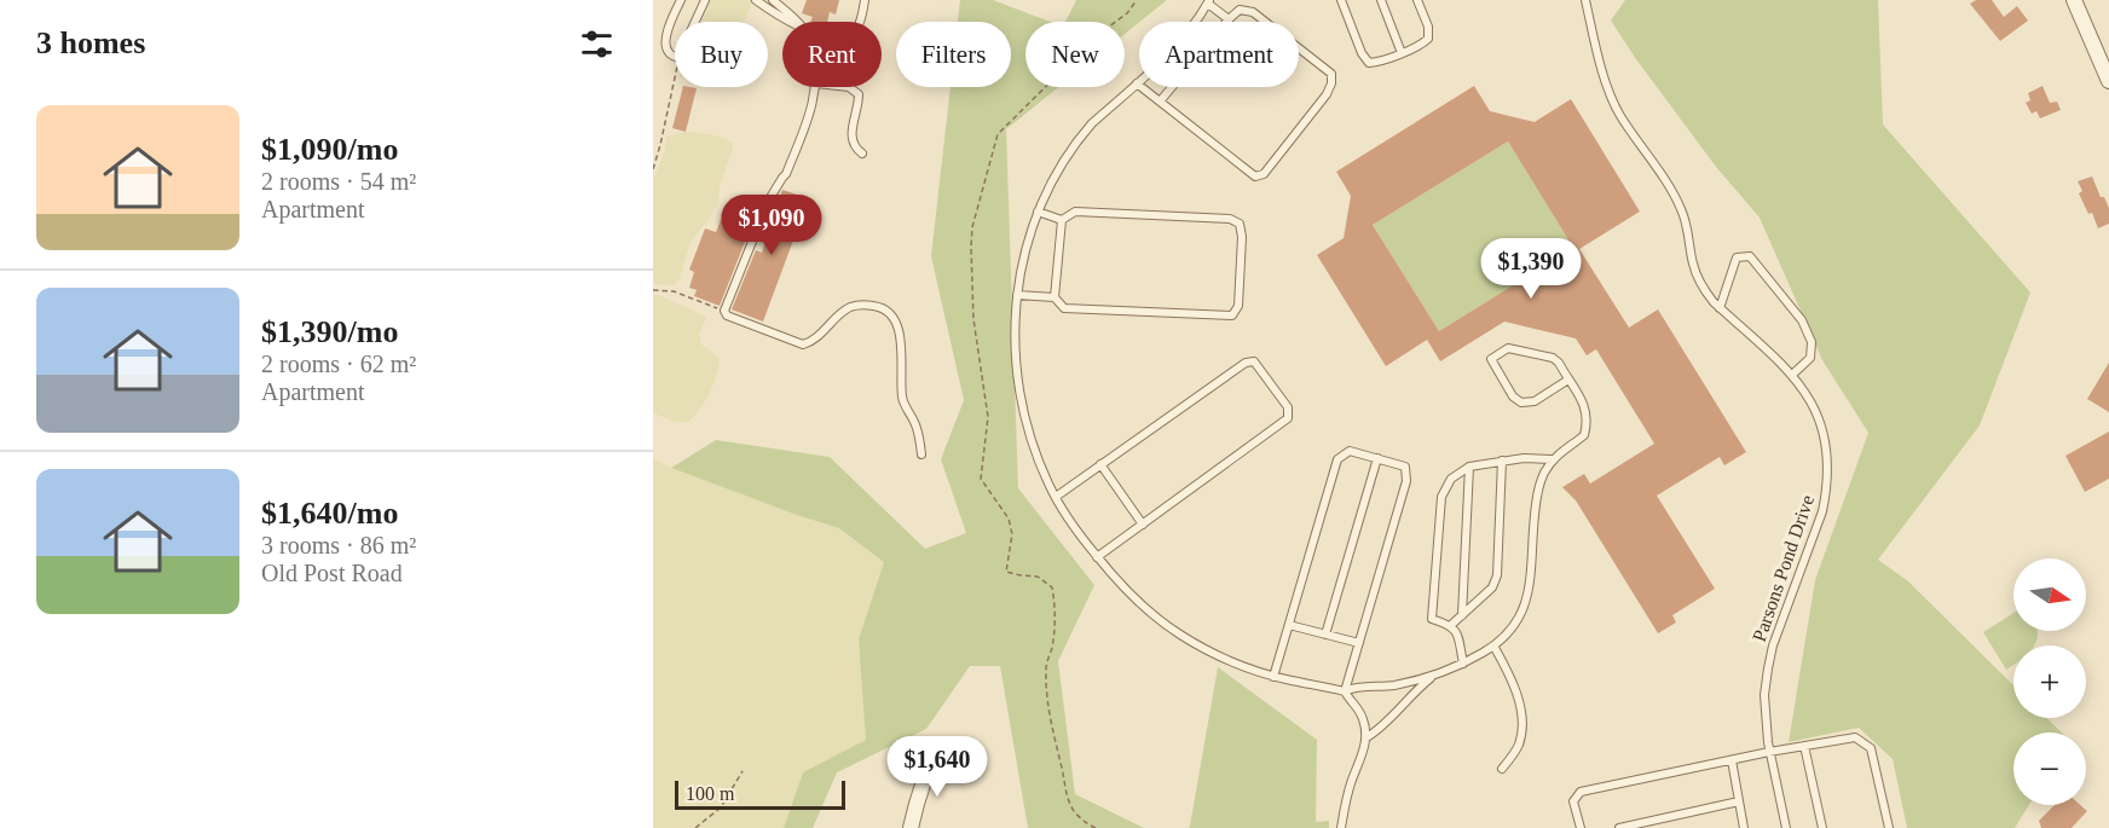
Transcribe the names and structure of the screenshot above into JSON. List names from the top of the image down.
{
  "streets": {
    "lane": ["Parsons Pond Drive"]
  },
  "scale_bar": "100 m",
  "north": "right",
  "page": {
    "heading": "3 homes",
    "chip": [
      "Buy",
      "Rent",
      "Filters",
      "New",
      "Apartment"
    ],
    "list": [
      {
        "name": "$1,090/mo",
        "note": "2 rooms · 54 m² · Apartment"
      },
      {
        "name": "$1,390/mo",
        "note": "2 rooms · 62 m² · Apartment"
      },
      {
        "name": "$1,640/mo",
        "note": "3 rooms · 86 m² · Old Post Road"
      }
    ],
    "price": ["$1,090", "$1,390", "$1,640"],
    "map_buttons": ["+", "−"],
    "scale": "100 m"
  }
}
